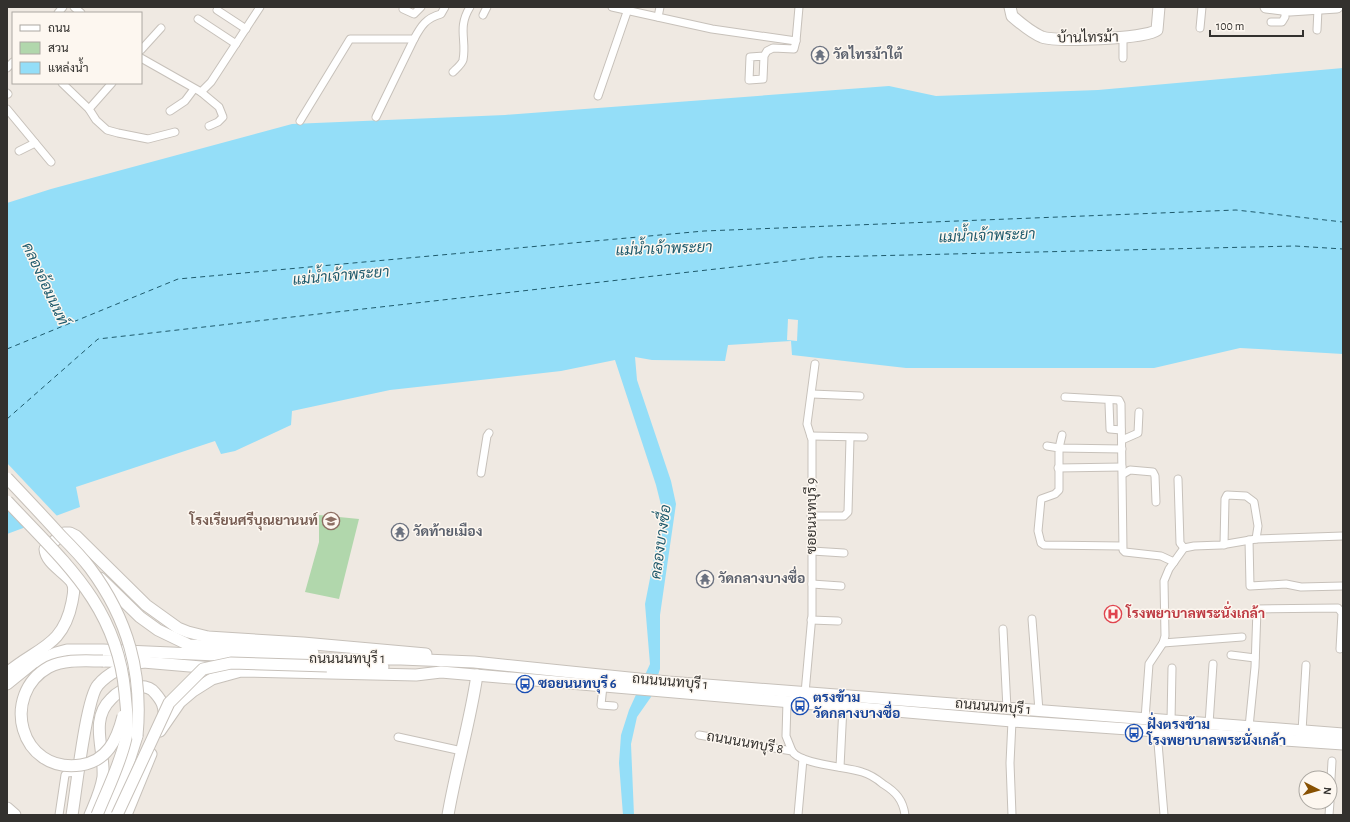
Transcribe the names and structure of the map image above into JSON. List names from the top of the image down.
{
  "streets": {
    "main road": ["บ้านไทรม้า", "ถนนนนทบุรี 1"],
    "street": ["ซอยนนทบุรี 9", "ถนนนนทบุรี 8"]
  },
  "crossings": [
    ["ซอยนนทบุรี 9", "ถนนนนทบุรี 1"],
    ["ถนนนนทบุรี 1", "ถนนนนทบุรี 8"]
  ],
  "water": ["แม่น้ำเจ้าพระยา", "คลองอ้อมนนท์", "คลองบางซื่อ"],
  "places": {
    "temple": ["วัดไทรม้าใต้", "วัดท้ายเมือง", "วัดกลางบางซื่อ"],
    "school or university": ["โรงเรียนศรีบุณยานนท์"],
    "hospital": ["โรงพยาบาลพระนั่งเกล้า"],
    "bus stop": ["ซอยนนทบุรี 6", "ตรงข้าม วัดกลางบางซื่อ", "ฝั่งตรงข้าม โรงพยาบาลพระนั่งเกล้า"]
  },
  "legend": ["ถนน", "สวน", "แหล่งน้ำ"],
  "scale_bar": "100 m",
  "north": "right"
}
